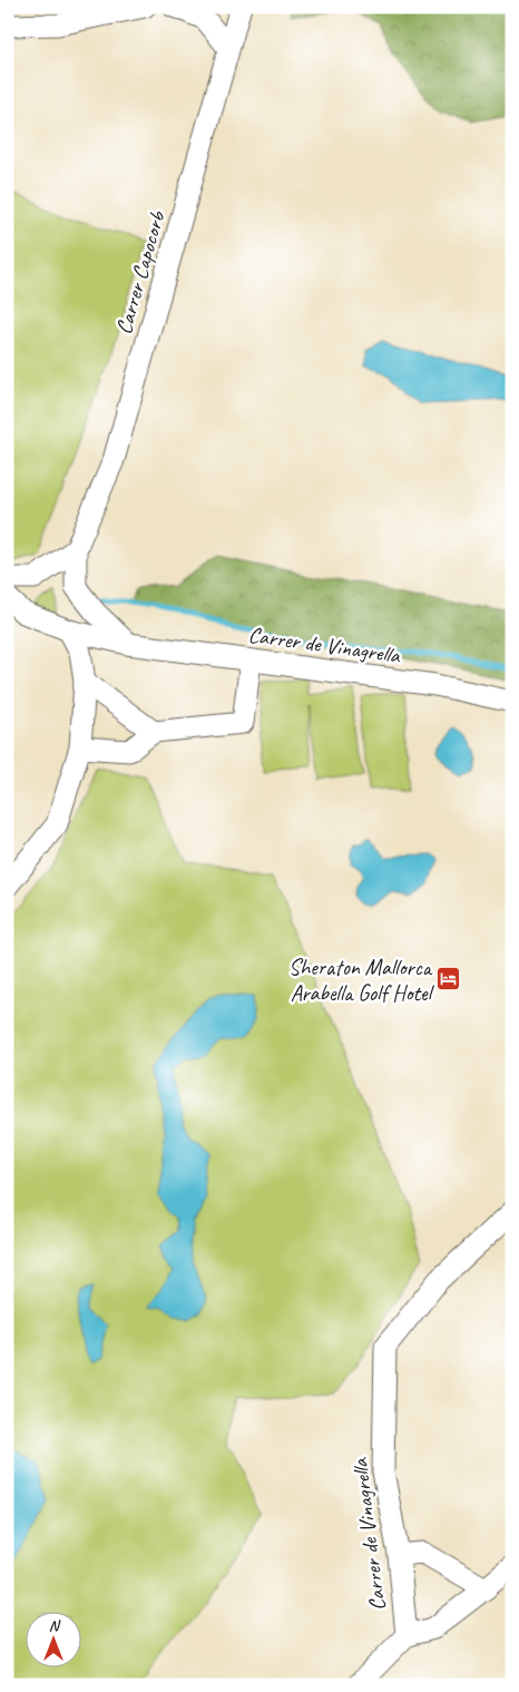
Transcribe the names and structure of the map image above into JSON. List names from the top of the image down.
{
  "streets": {
    "street": ["Carrer Capocorb", "Carrer de Vinagrella"]
  },
  "places": {
    "hotel": ["Sheraton Mallorca Arabella Golf Hotel"]
  },
  "north": "top"
}
